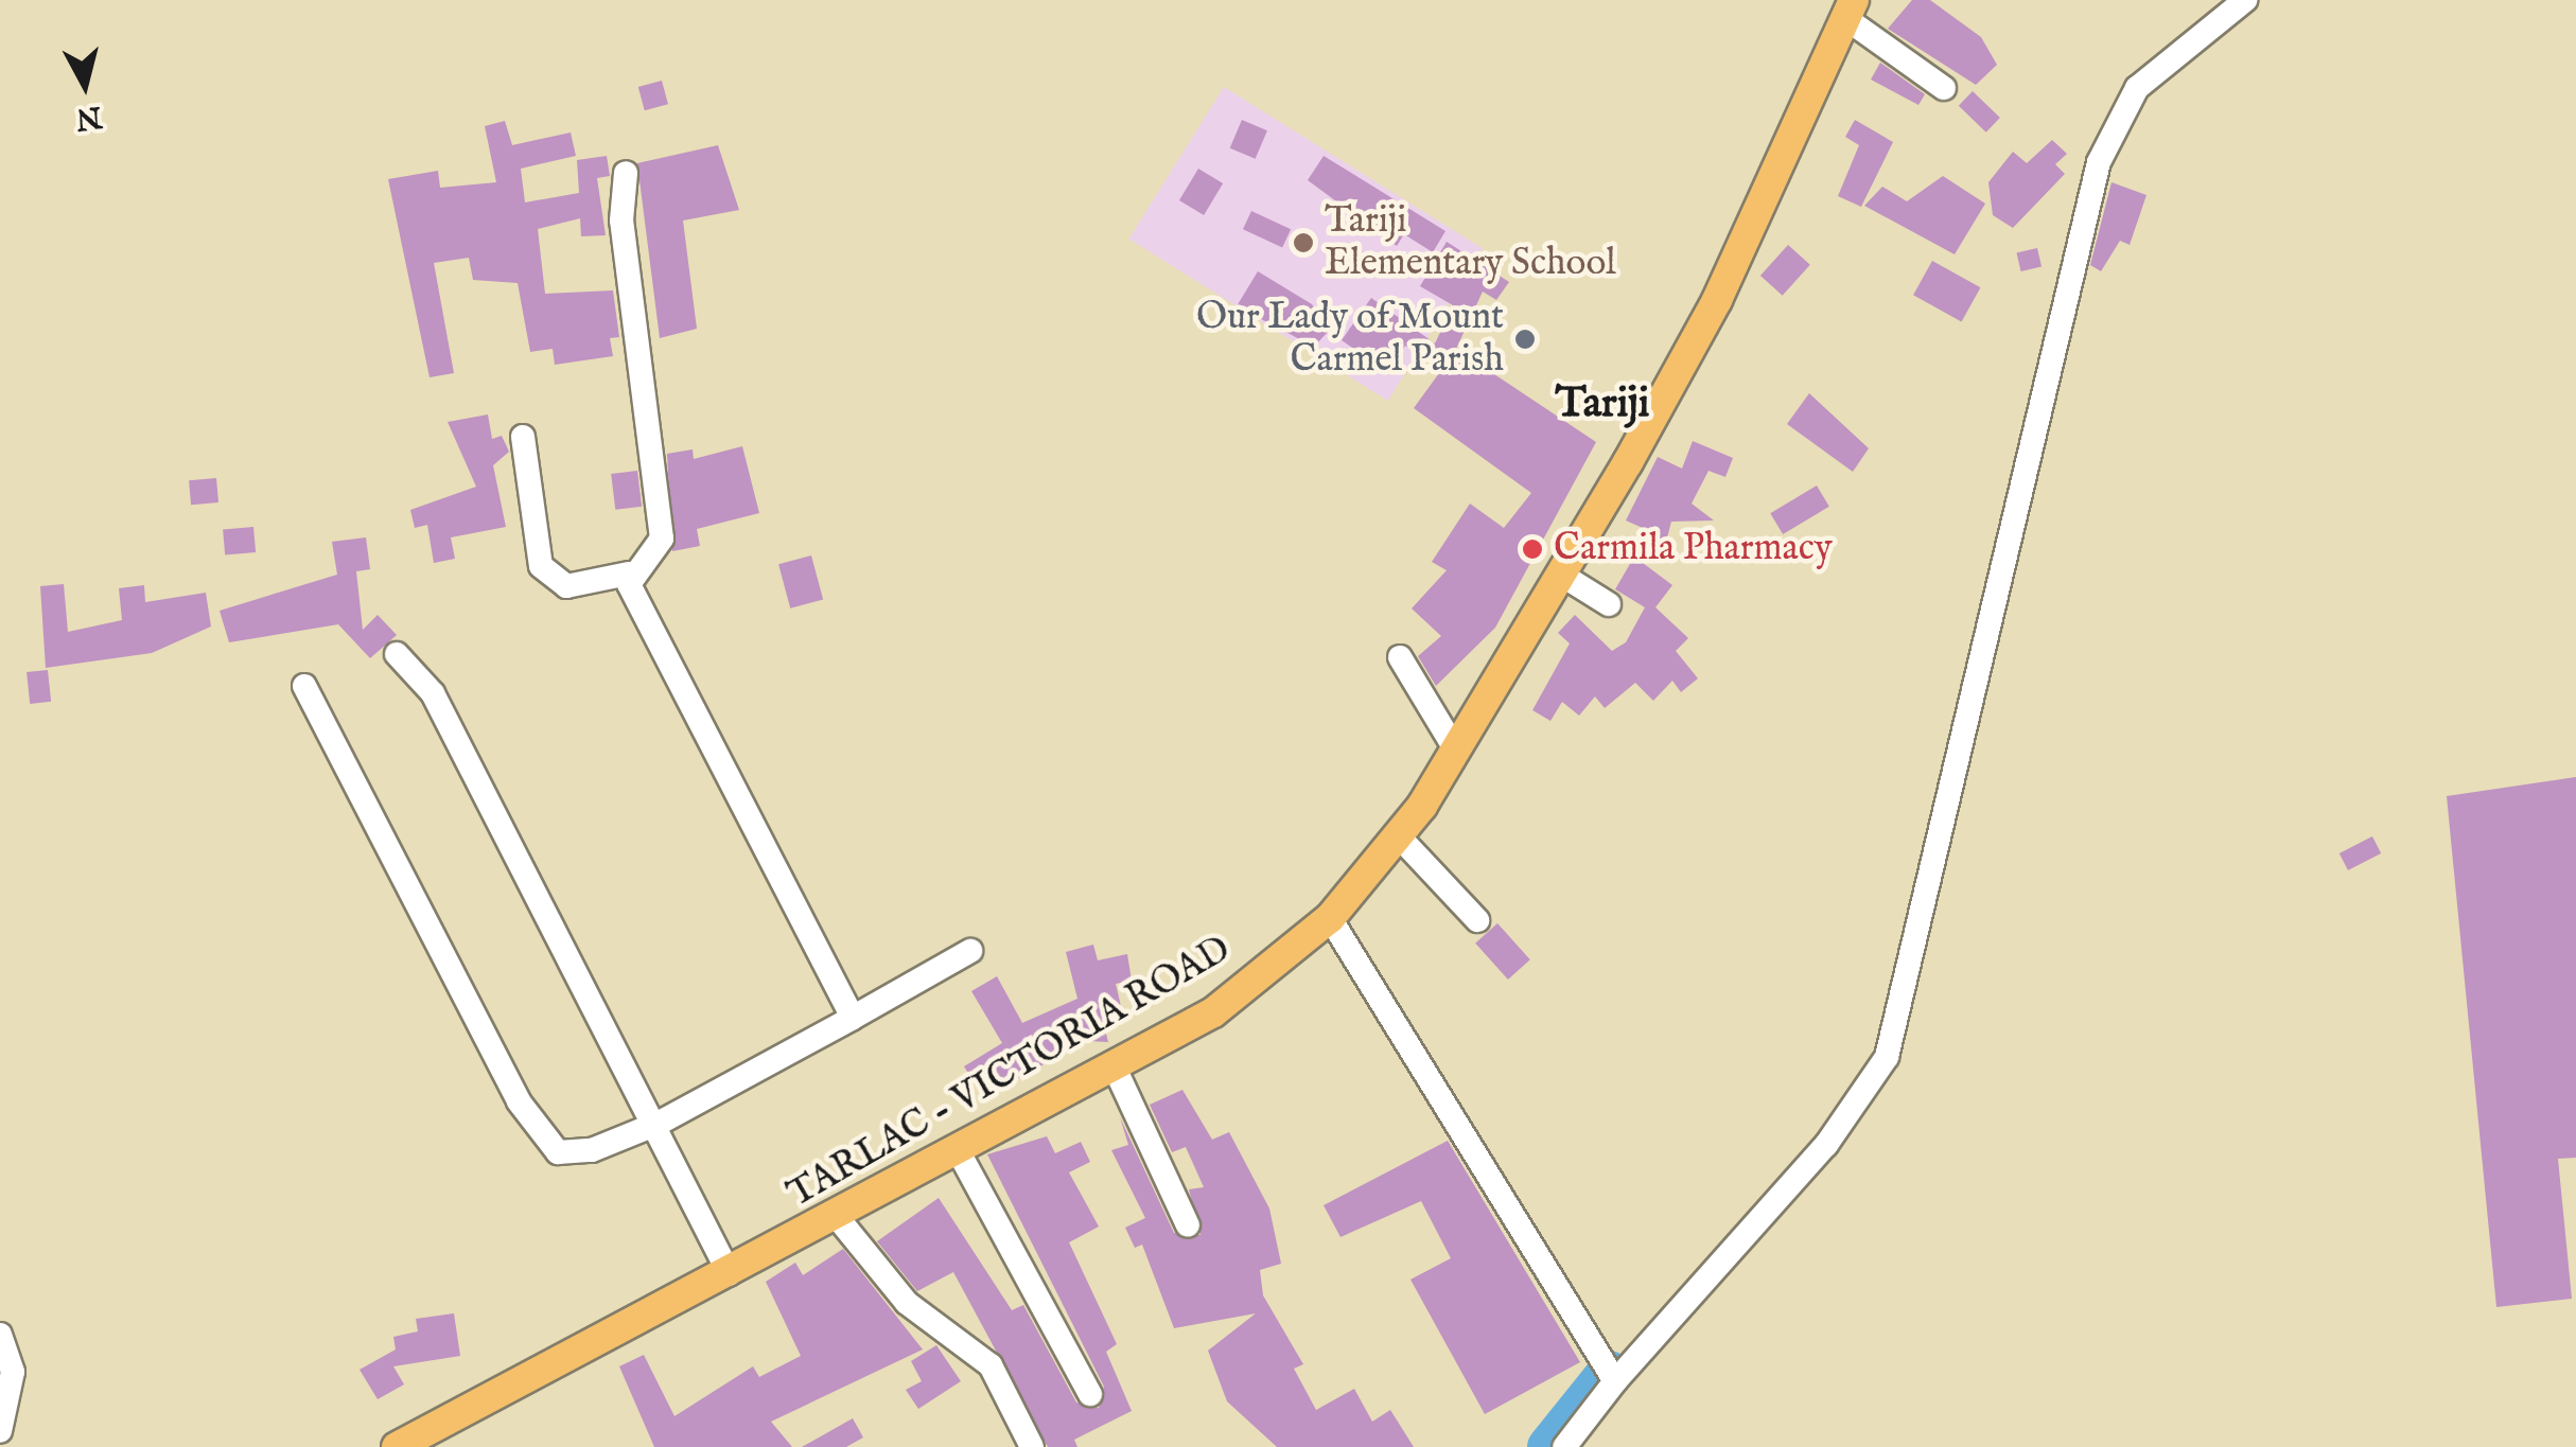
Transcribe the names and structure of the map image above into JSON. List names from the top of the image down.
{
  "streets": {
    "main road": ["TARLAC - VICTORIA ROAD"]
  },
  "districts": ["Tariji"],
  "places": ["Tariji Elementary School", "Our Lady of Mount Carmel Parish", "Carmila Pharmacy"],
  "north": "bottom"
}
